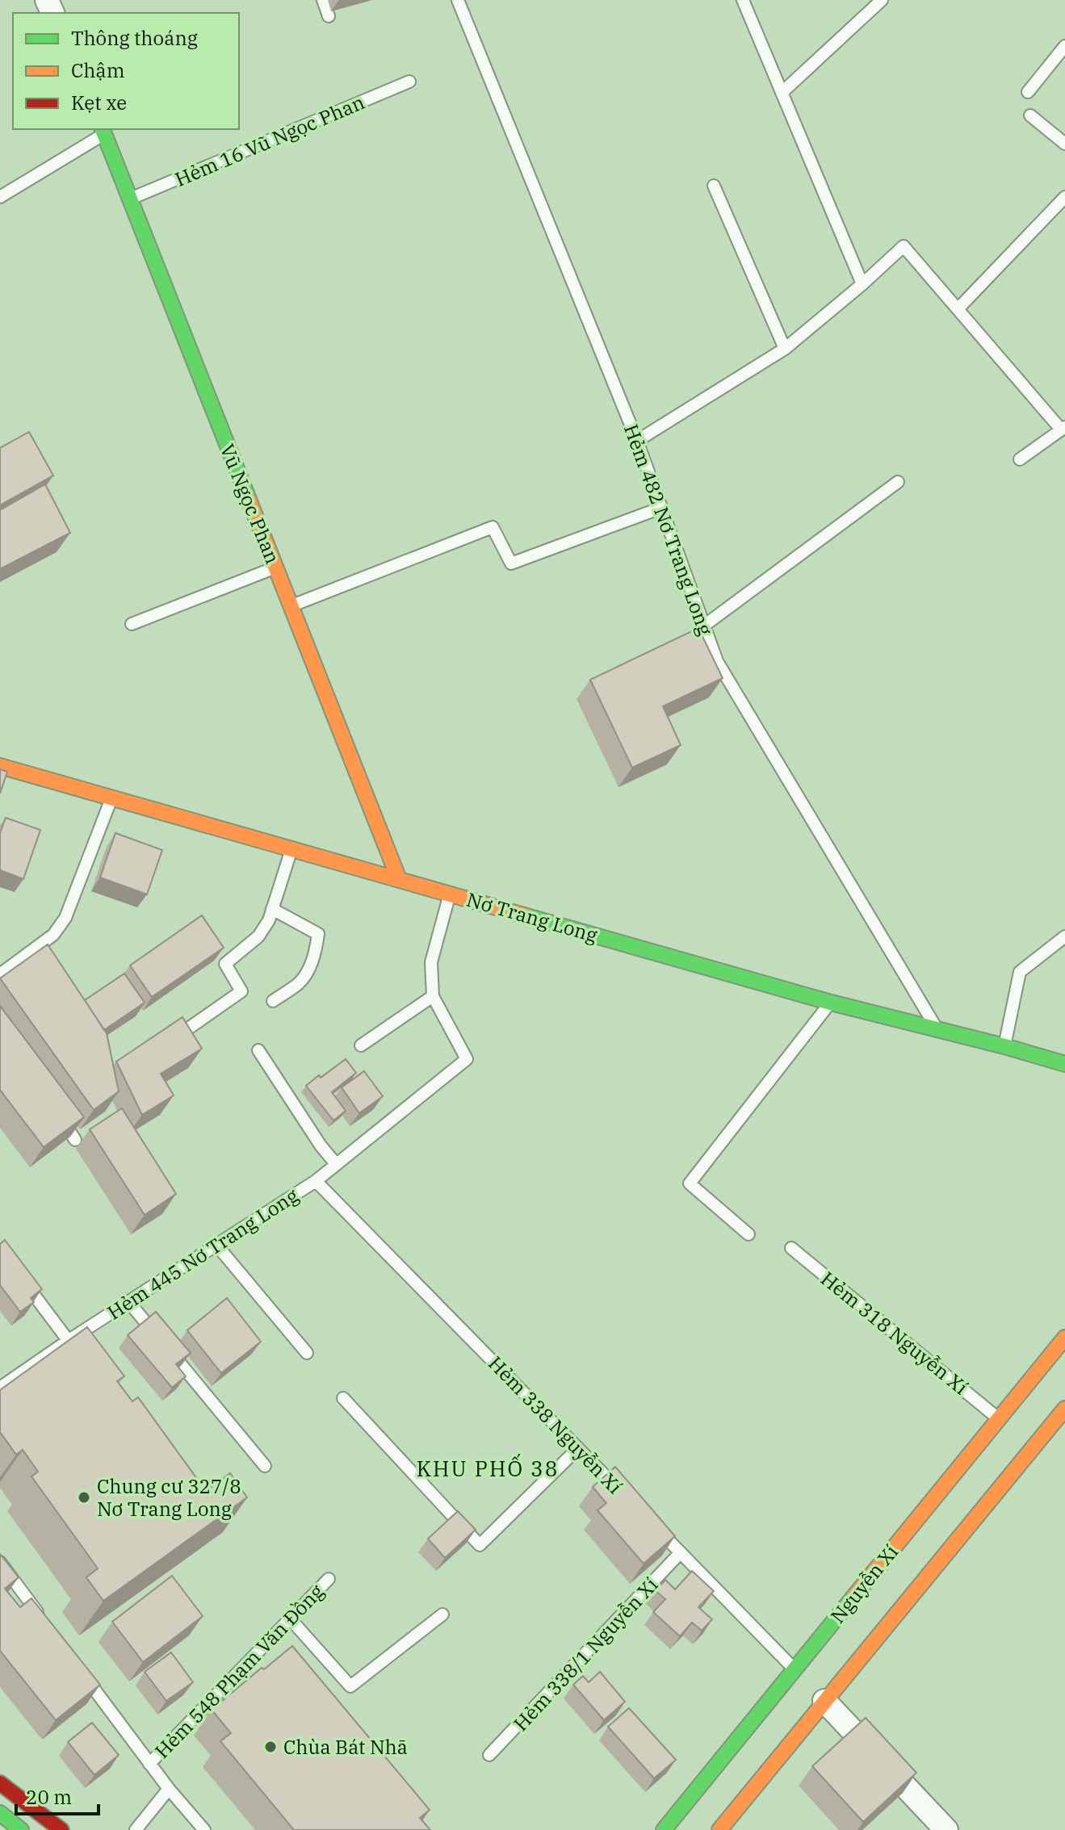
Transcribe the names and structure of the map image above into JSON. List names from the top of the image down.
{
  "streets": {
    "street": ["Vũ Ngọc Phan", "Nơ Trang Long", "Nguyễn Xí"],
    "lane": [
      "Hẻm 16 Vũ Ngọc Phan",
      "Hẻm 482 Nơ Trang Long",
      "Hẻm 445 Nơ Trang Long",
      "Hẻm 318 Nguyễn Xí",
      "Hẻm 338 Nguyễn Xí",
      "Hẻm 338/1 Nguyễn Xí",
      "Hẻm 548 Phạm Văn Đồng"
    ]
  },
  "crossings": [
    ["Hẻm 16 Vũ Ngọc Phan", "Vũ Ngọc Phan"],
    ["Vũ Ngọc Phan", "Nơ Trang Long"],
    ["Hẻm 482 Nơ Trang Long", "Nơ Trang Long"],
    ["Nơ Trang Long", "Hẻm 445 Nơ Trang Long"],
    ["Hẻm 445 Nơ Trang Long", "Hẻm 338 Nguyễn Xí"],
    ["Hẻm 318 Nguyễn Xí", "Nguyễn Xí"]
  ],
  "districts": ["KHU PHỐ 38"],
  "places": ["Chung cư 327/8 Nơ Trang Long", "Chùa Bát Nhã"],
  "legend": ["Thông thoáng", "Chậm", "Kẹt xe"],
  "scale_bar": "20 m"
}
